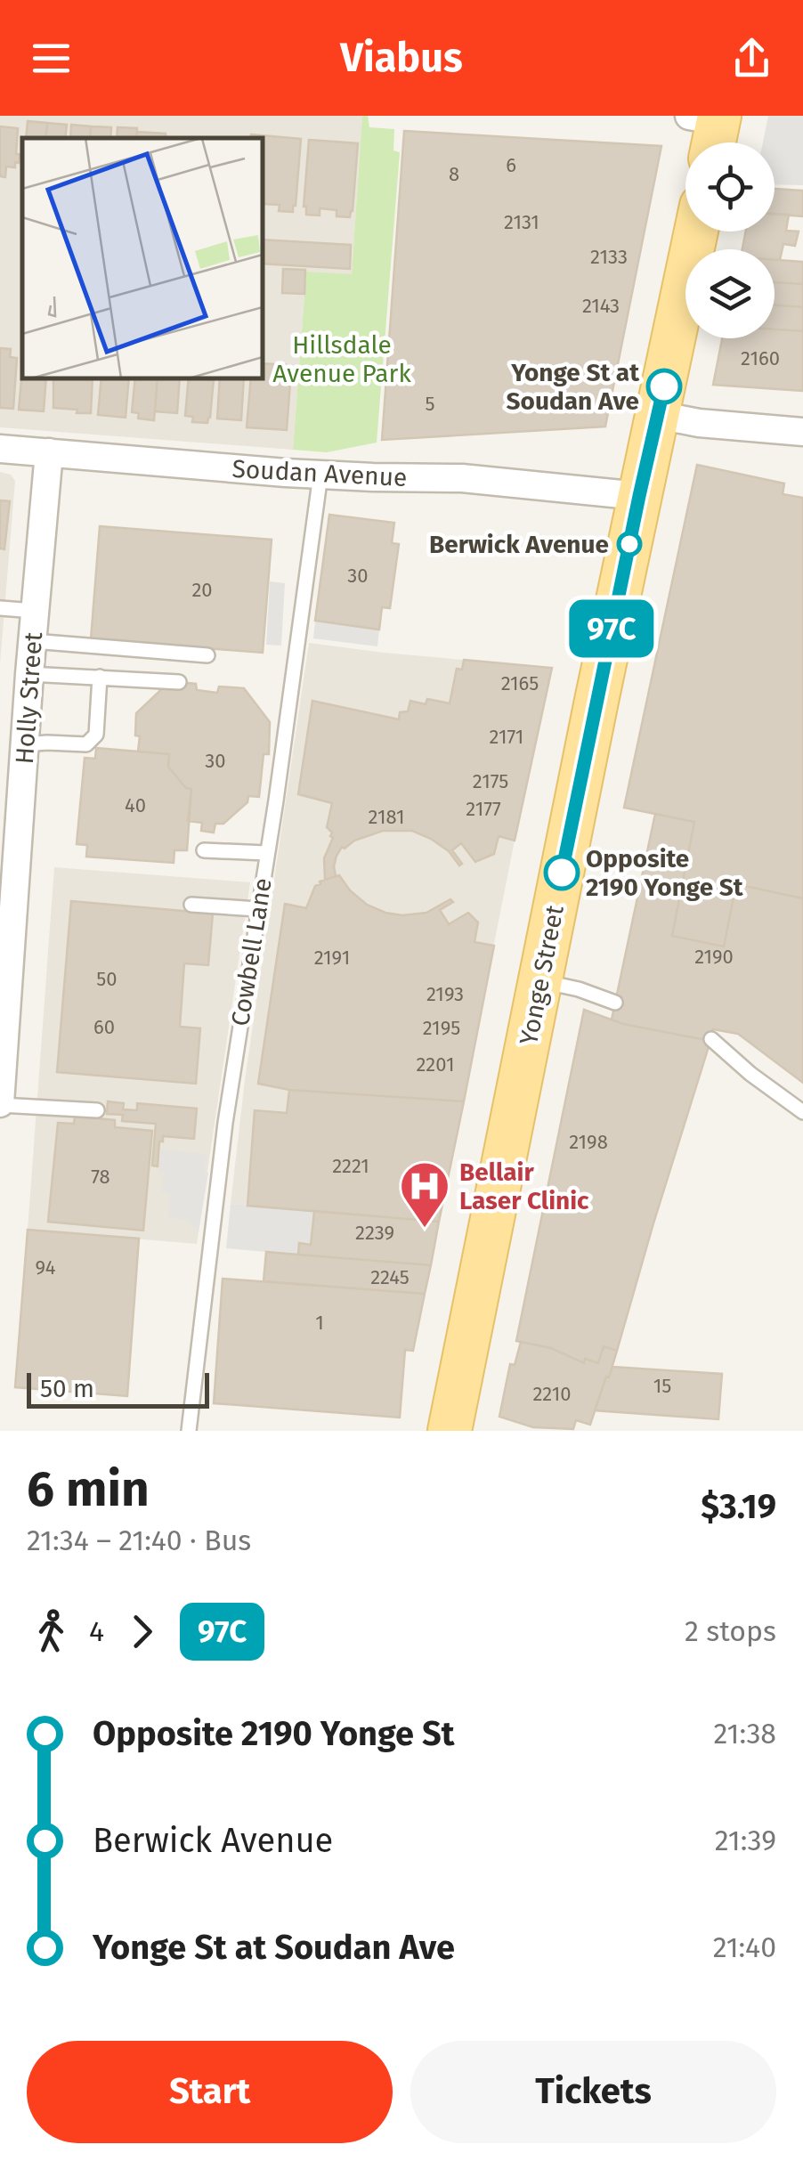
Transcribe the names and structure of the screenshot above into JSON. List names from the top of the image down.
{
  "streets": {
    "main road": ["Yonge Street"],
    "street": ["Soudan Avenue", "Holly Street"],
    "lane": ["Cowbell Lane"]
  },
  "crossings": [
    ["Soudan Avenue", "Holly Street"],
    ["Soudan Avenue", "Cowbell Lane"],
    ["Soudan Avenue", "Yonge Street"]
  ],
  "parks": ["Hillsdale Avenue Park"],
  "places": {
    "other": ["Yonge St at Soudan Ave", "Berwick Avenue", "Opposite 2190 Yonge St"],
    "hospital": ["Bellair Laser Clinic"]
  },
  "lines": ["bus line 97C"],
  "house_numbers": [
    "6",
    "8",
    "2131",
    "2133",
    "2143",
    "2160",
    "5",
    "30",
    "20",
    "2165",
    "2171",
    "30",
    "2175",
    "40",
    "2177",
    "2181",
    "2190",
    "2191",
    "50",
    "2193",
    "60",
    "2195",
    "2201",
    "2198",
    "2221",
    "78",
    "2239",
    "94",
    "2245",
    "1",
    "15",
    "2210"
  ],
  "scale_bar": "50 m",
  "page": {
    "header": "Viabus",
    "on_map": "97C",
    "scale": "50 m",
    "heading": ["6 min", "21:34 – 21:40 · Bus", "$3.19"],
    "legs": ["4", "97C", "2 stops"],
    "list": [
      {
        "name": "Opposite 2190 Yonge St",
        "value": "21:38"
      },
      {
        "name": "Berwick Avenue",
        "value": "21:39"
      },
      {
        "name": "Yonge St at Soudan Ave",
        "value": "21:40"
      }
    ],
    "buttons": ["Start", "Tickets"]
  }
}
